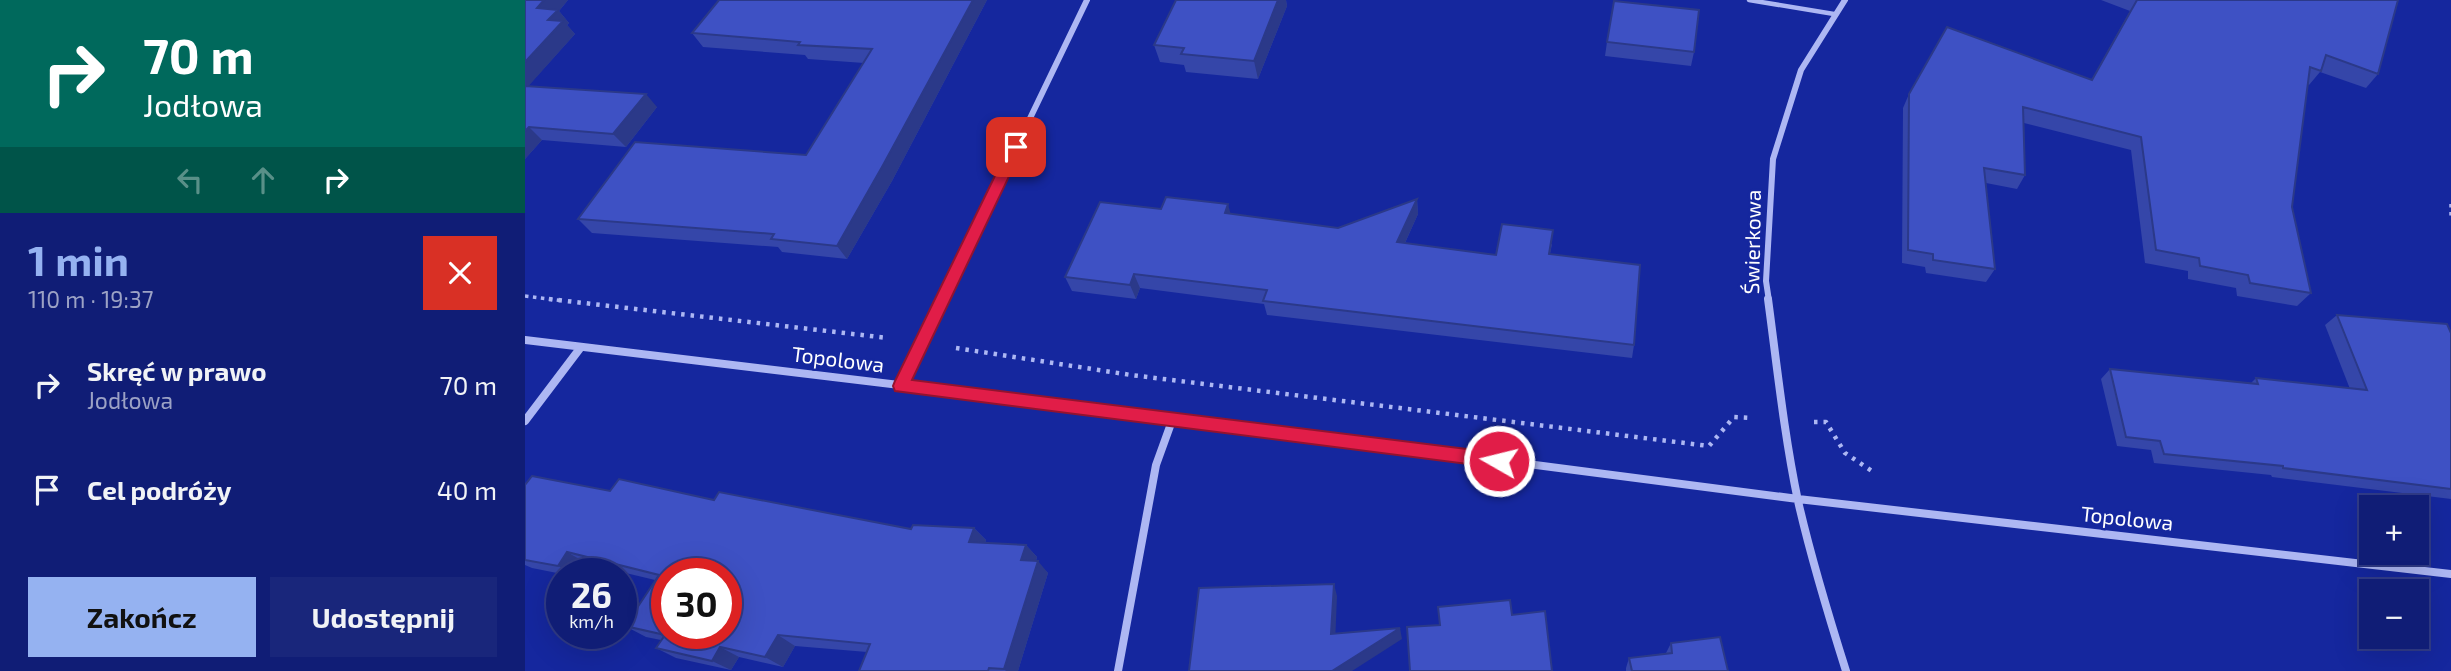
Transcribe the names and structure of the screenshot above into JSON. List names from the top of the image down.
{
  "streets": {
    "street": ["Świerkowa", "Topolowa"]
  },
  "crossings": [
    ["Świerkowa", "Topolowa"]
  ],
  "page": {
    "turn": ["70 m", "Jodłowa"],
    "heading": ["1 min", "110 m · 19:37"],
    "list": [
      {
        "name": "Skręć w prawo",
        "note": "Jodłowa",
        "value": "70 m"
      },
      {
        "name": "Cel podróży",
        "value": "40 m"
      }
    ],
    "map_buttons": ["+", "−"],
    "speed": "26 km/h",
    "limit": "30",
    "buttons": ["Zakończ", "Udostępnij"]
  }
}
